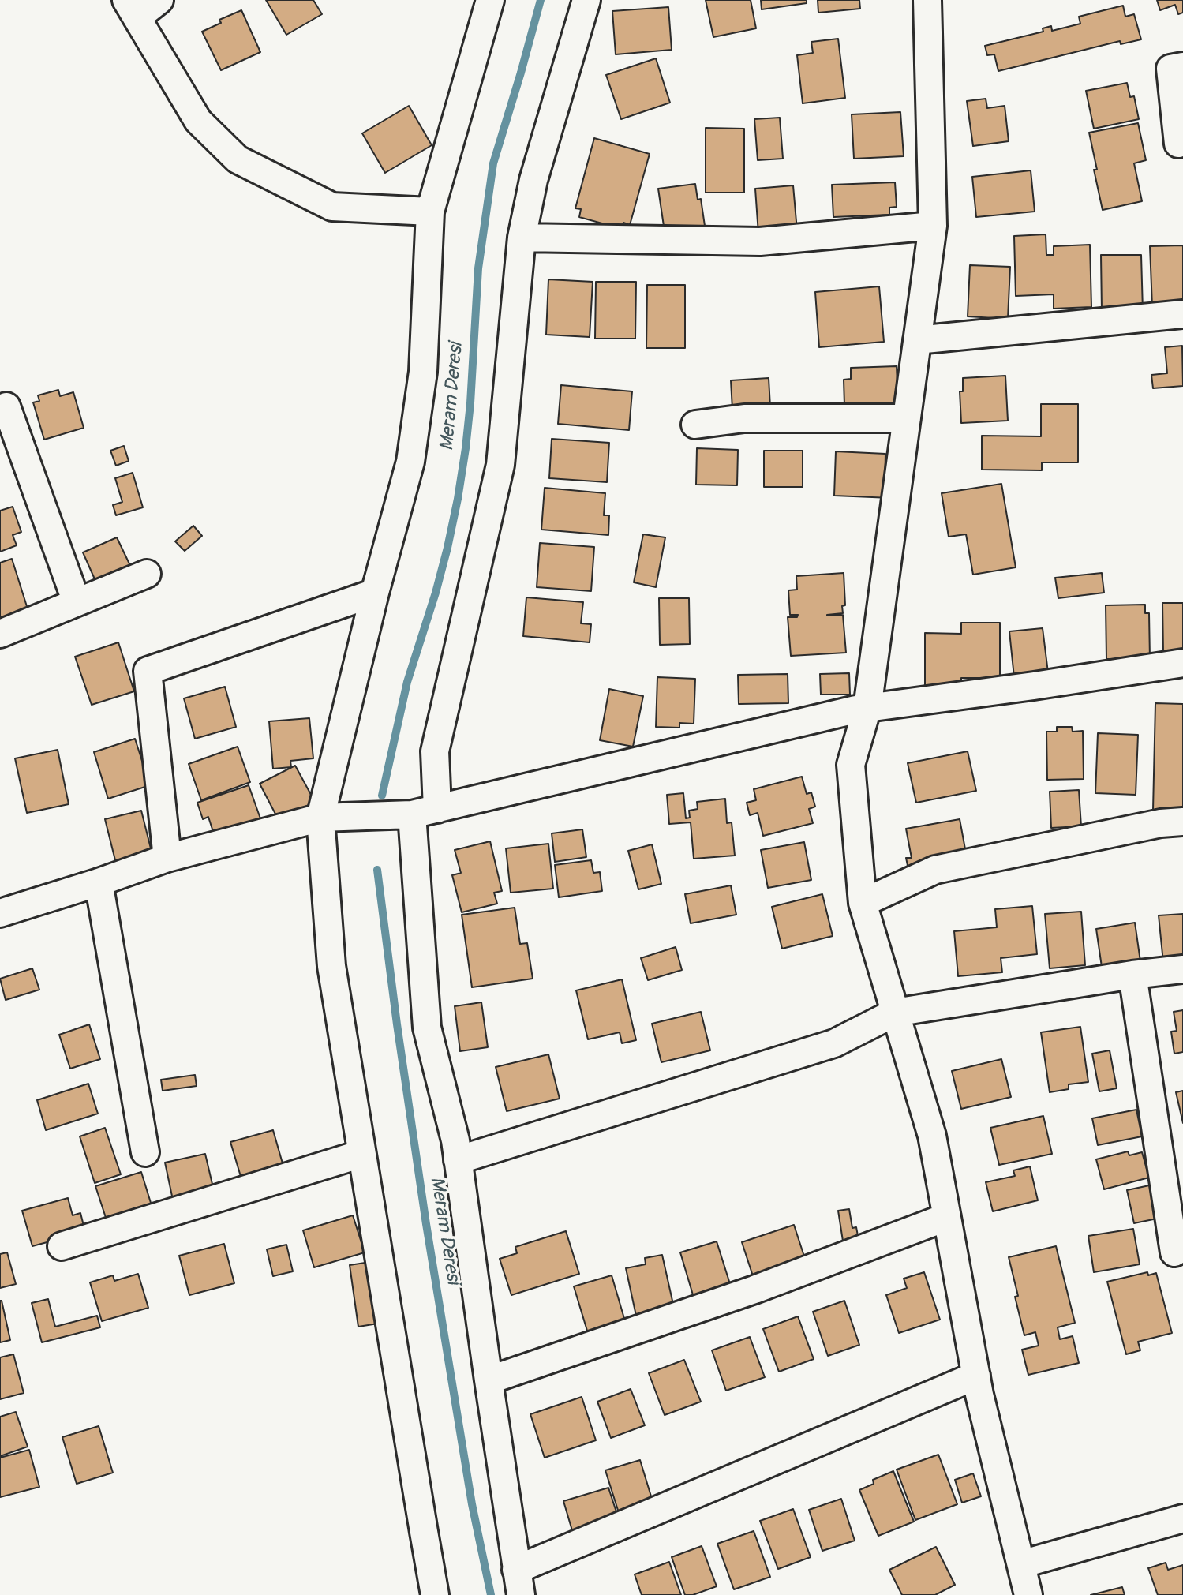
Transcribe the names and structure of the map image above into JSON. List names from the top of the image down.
{
  "water": ["Meram Deresi"]
}
